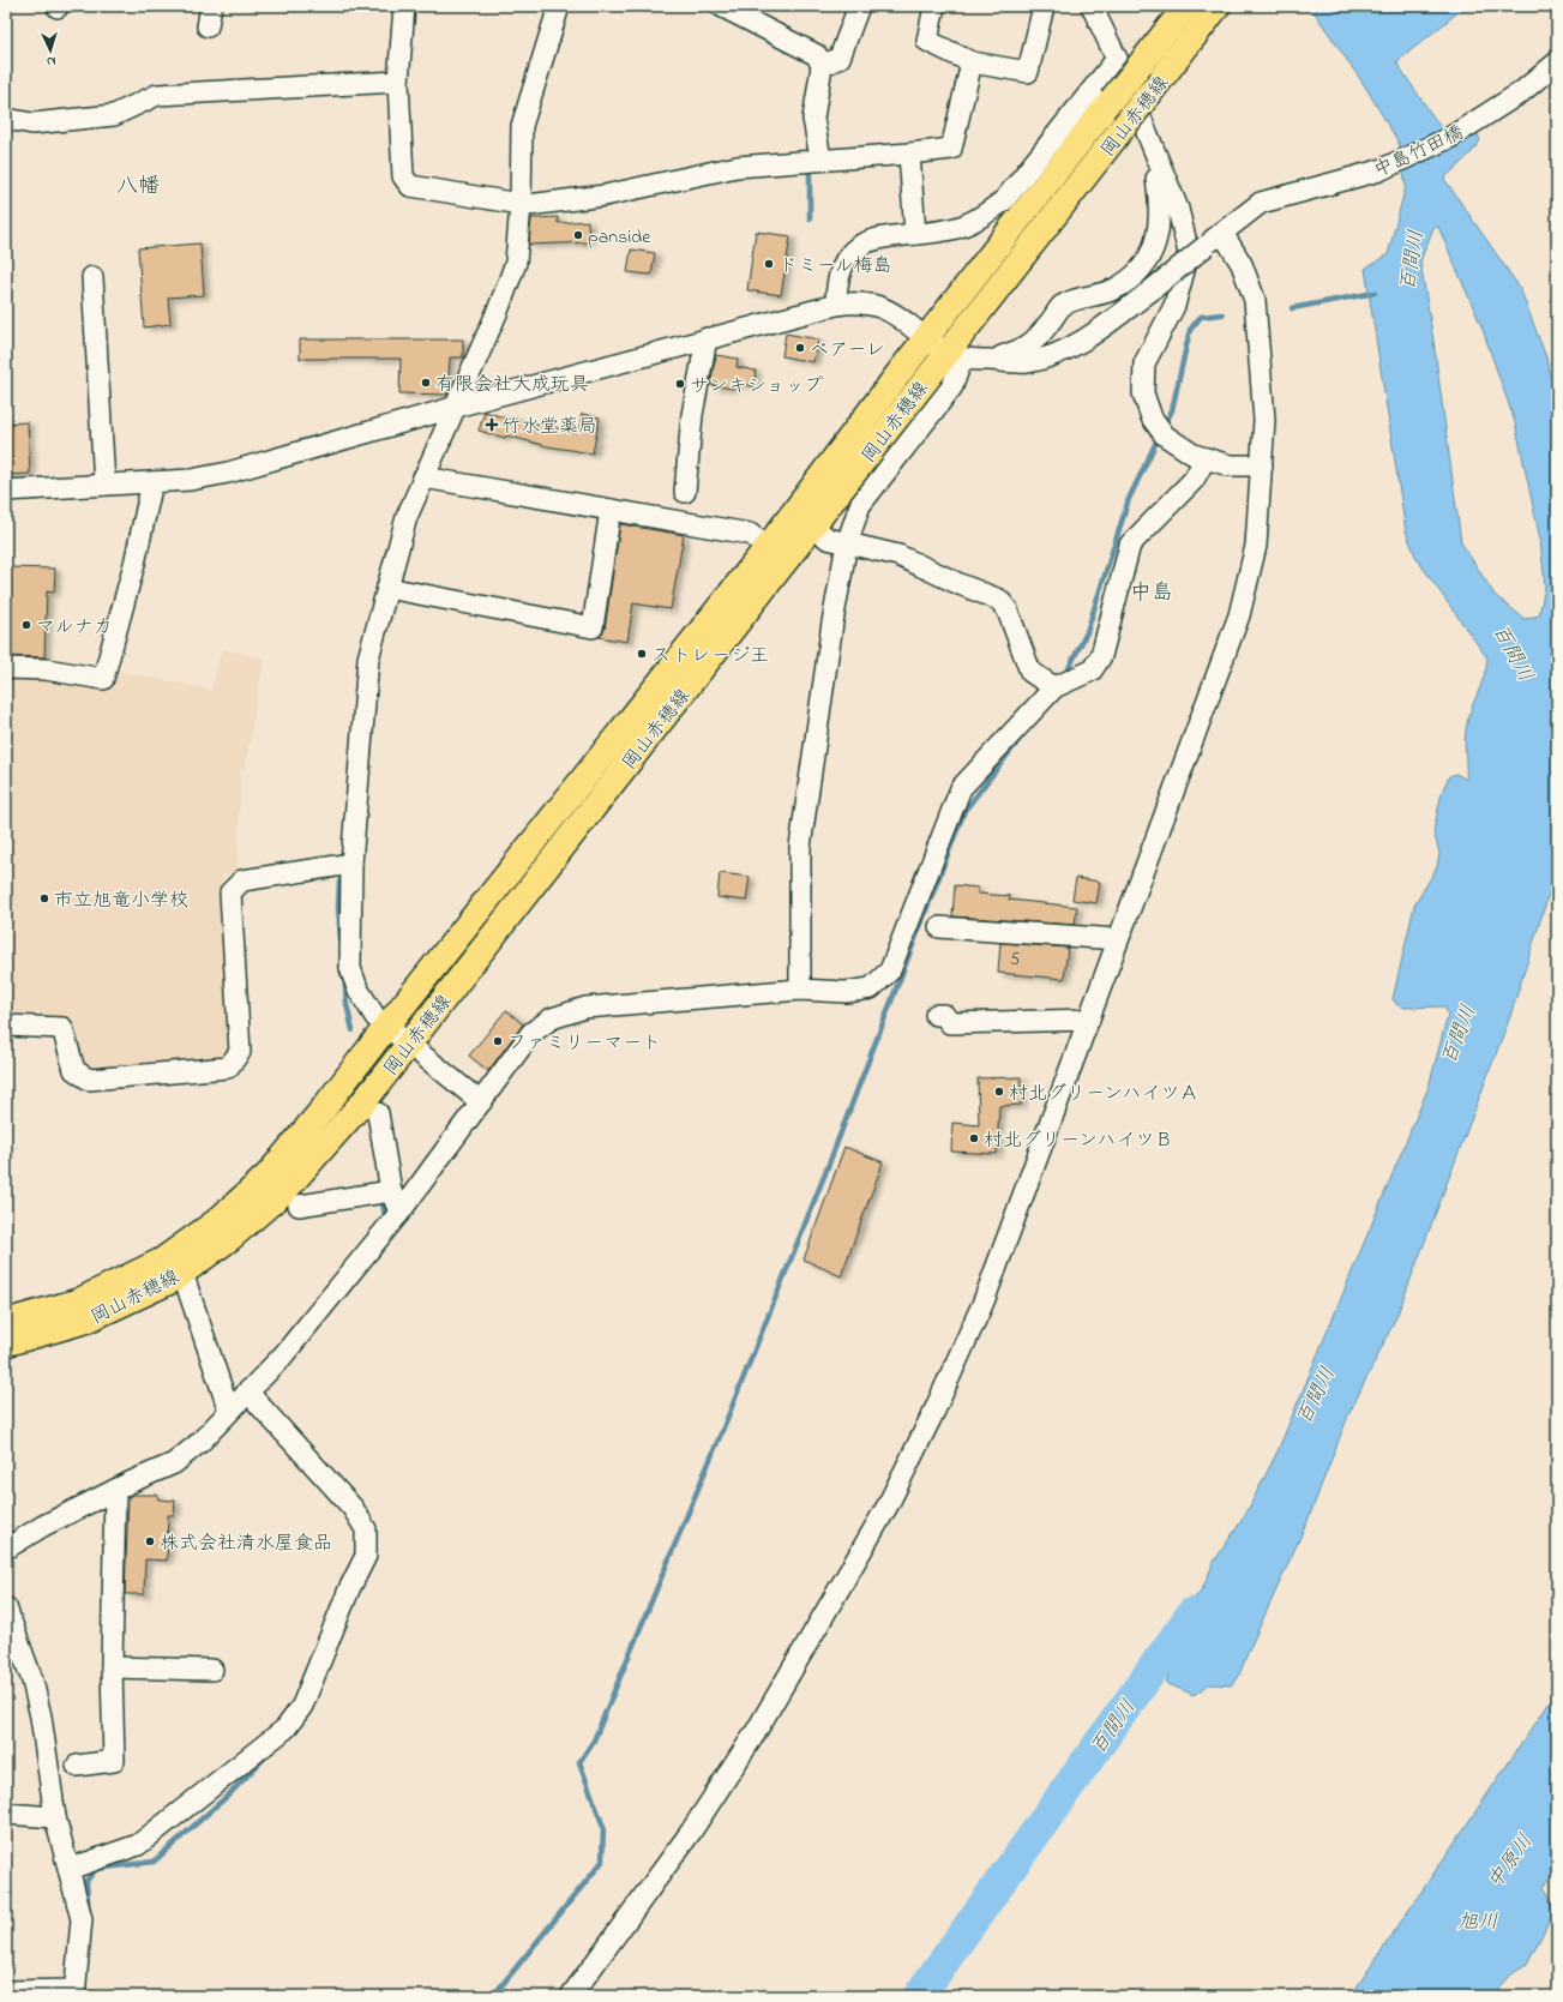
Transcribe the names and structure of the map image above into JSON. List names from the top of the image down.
{
  "streets": {
    "main road": ["岡山赤穂線"],
    "street": ["中島竹田橋"]
  },
  "districts": ["八幡", "中島"],
  "water": ["百間川", "中原川", "旭川"],
  "places": {
    "other": [
      "panside",
      "ドミール梅島",
      "ベアーレ",
      "有限会社大成玩具",
      "サンキショップ",
      "マルナカ",
      "ストレージ王",
      "市立旭竜小学校",
      "ファミリーマート",
      "村北グリーンハイツＡ",
      "村北グリーンハイツＢ",
      "株式会社清水屋食品"
    ],
    "health": ["竹水堂薬局"]
  },
  "house_numbers": ["5"],
  "north": "bottom"
}
